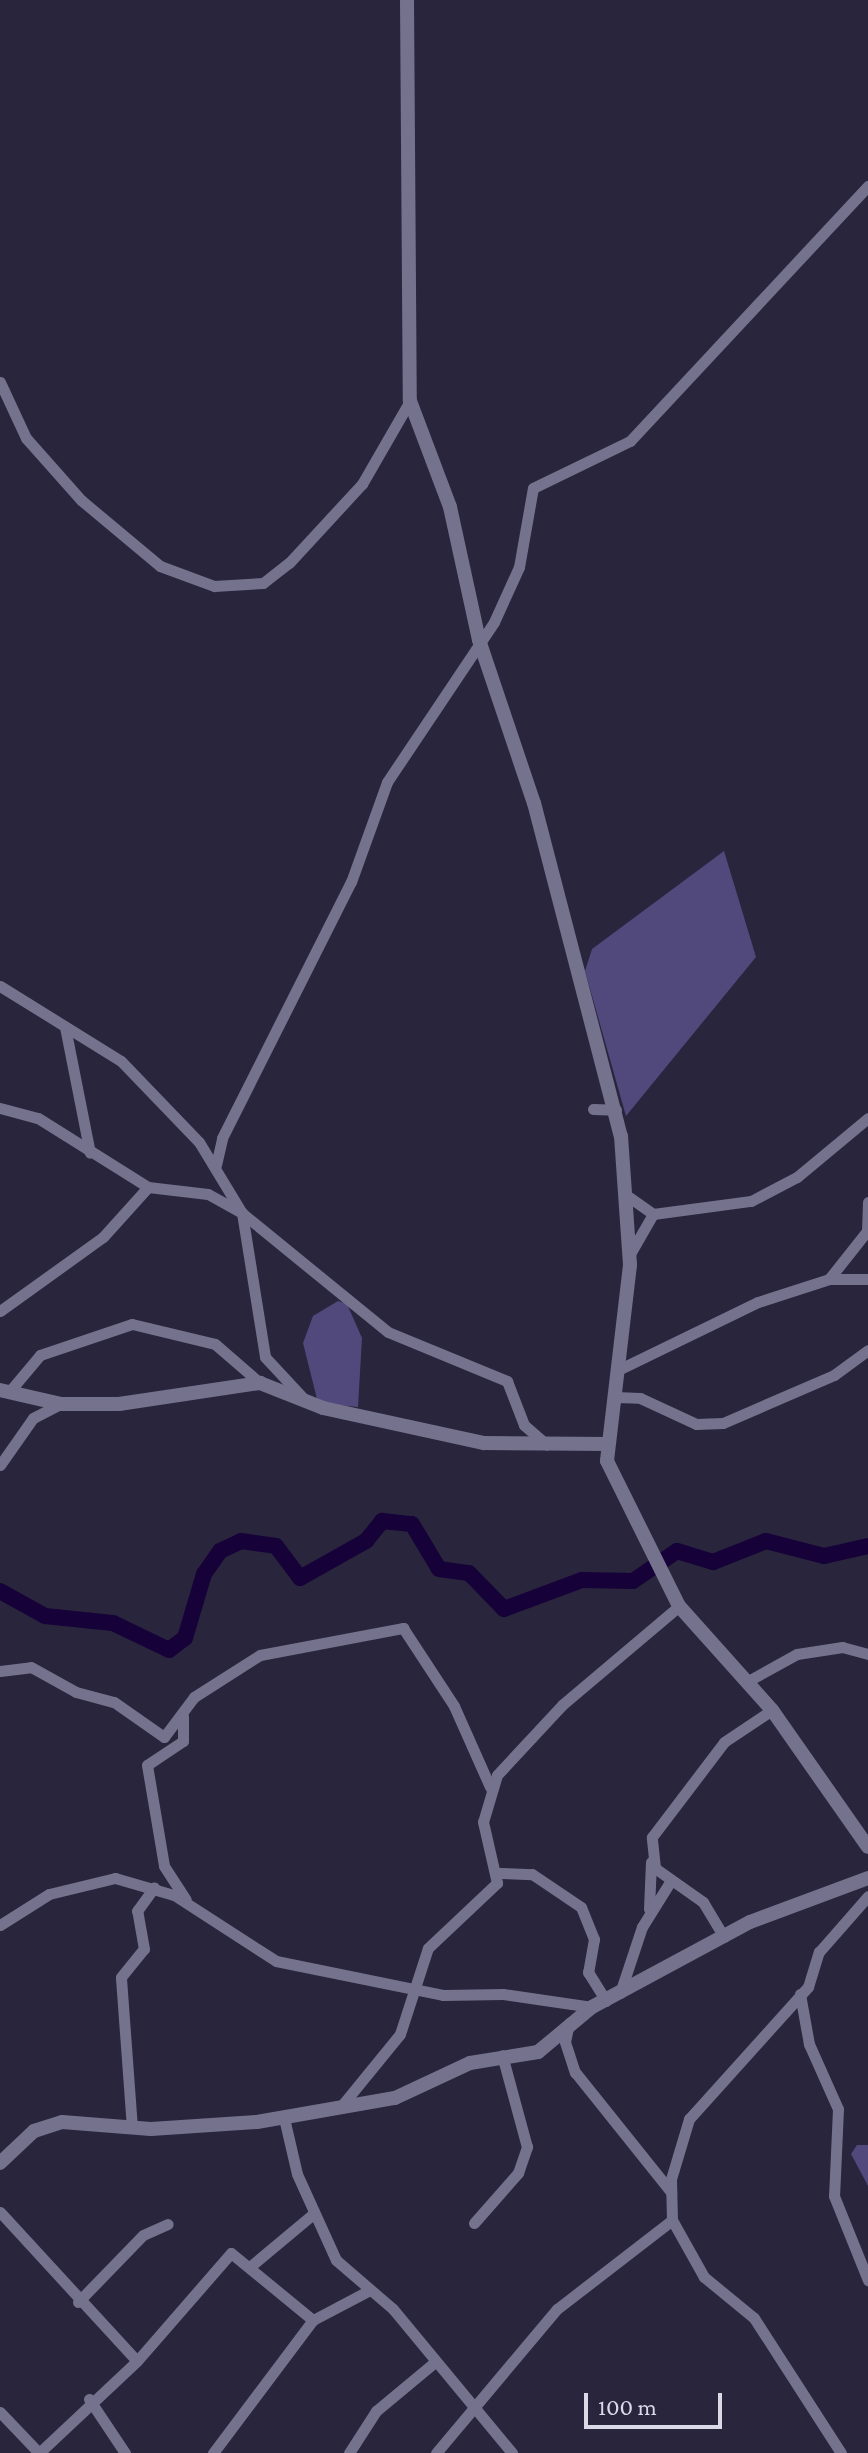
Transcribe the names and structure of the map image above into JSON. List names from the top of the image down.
{
  "scale_bar": "100 m"
}
